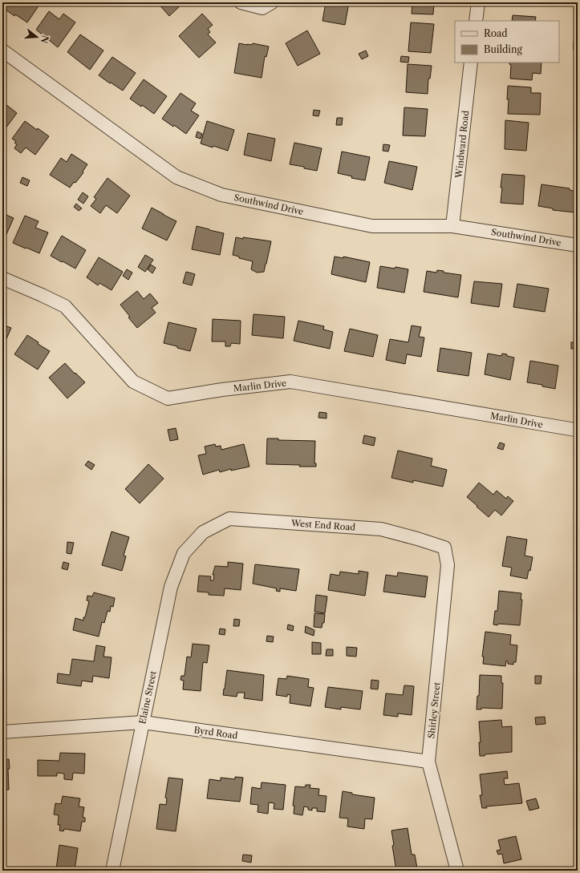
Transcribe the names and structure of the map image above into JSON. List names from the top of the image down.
{
  "streets": {
    "street": [
      "Windward Road",
      "Southwind Drive",
      "Marlin Drive",
      "West End Road",
      "Elaine Street",
      "Shirley Street",
      "Byrd Road"
    ]
  },
  "crossings": [
    ["Windward Road", "Southwind Drive"],
    ["West End Road", "Elaine Street"],
    ["West End Road", "Shirley Street"],
    ["Elaine Street", "Byrd Road"],
    ["Shirley Street", "Byrd Road"]
  ],
  "legend": ["Road", "Building"],
  "north": "right"
}
